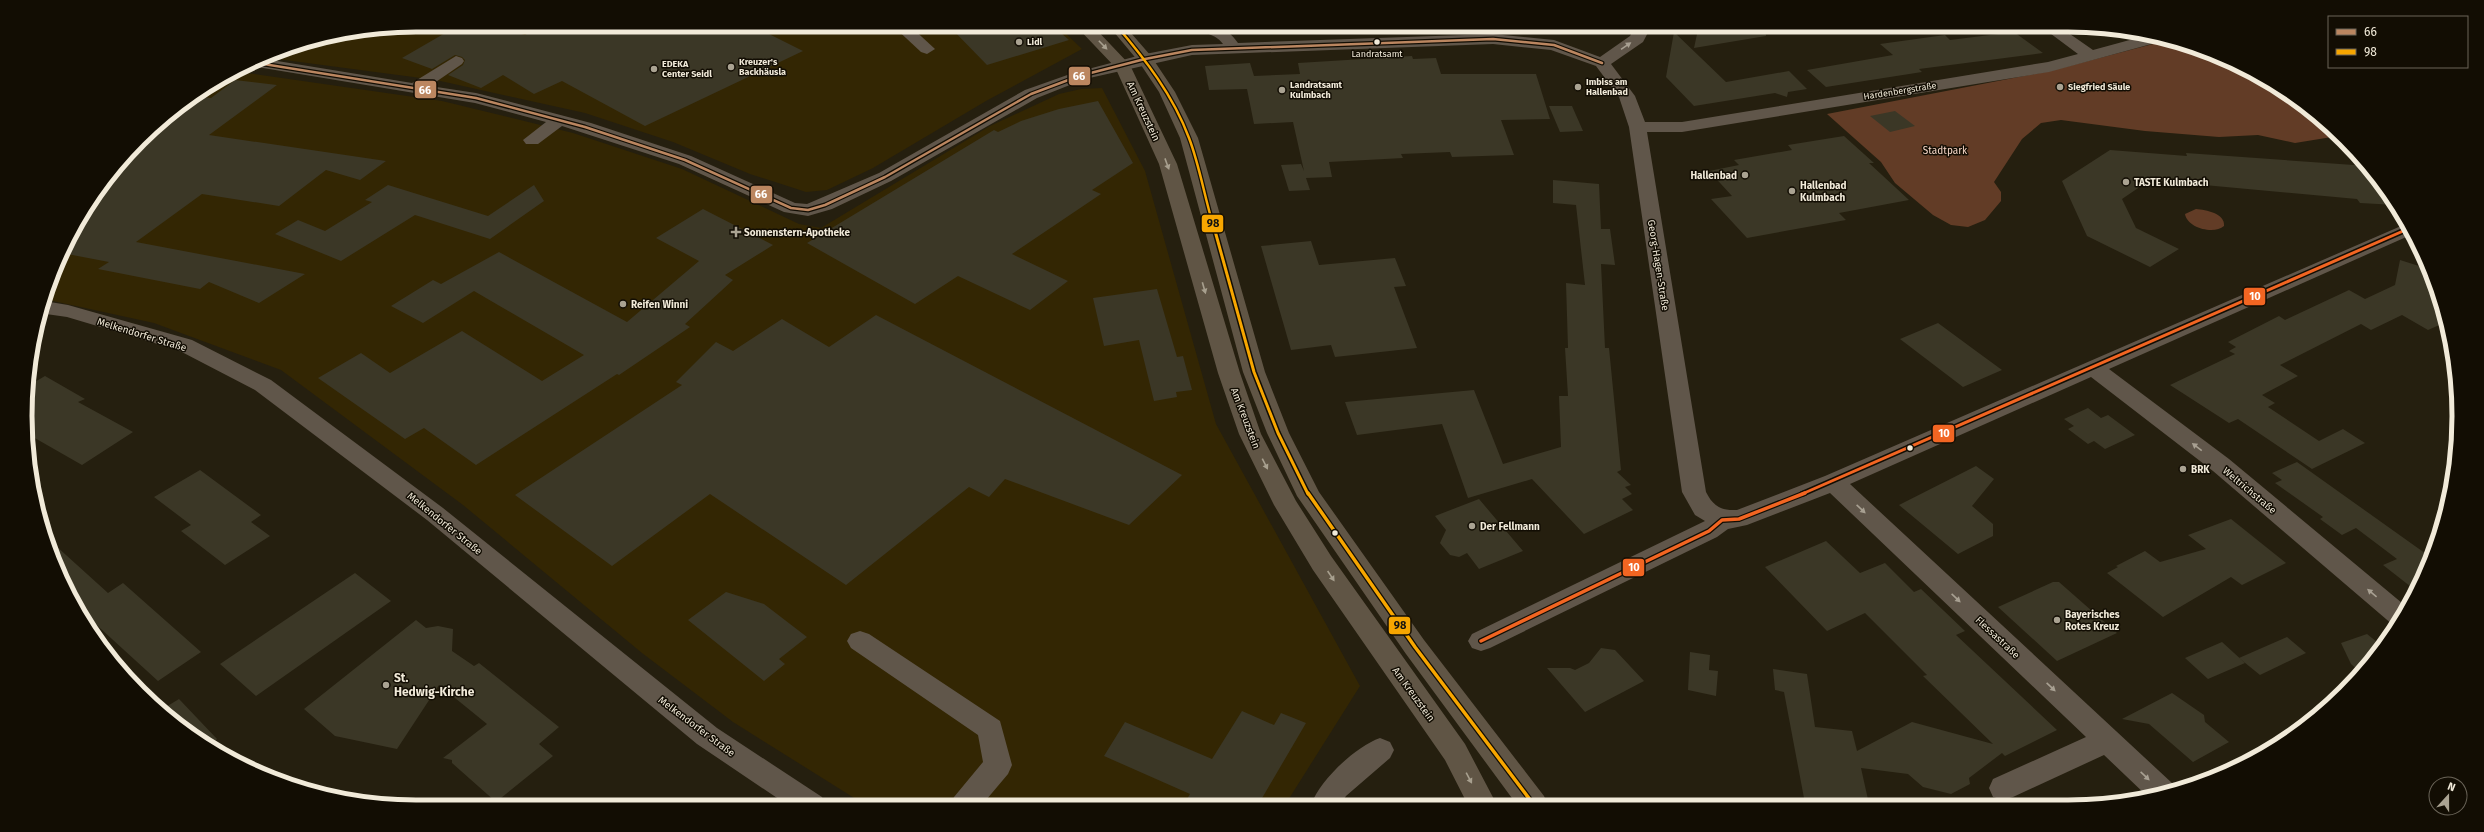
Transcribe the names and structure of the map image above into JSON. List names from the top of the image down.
{
  "streets": {
    "main road": ["Am Kreuzstein"],
    "street": [
      "Hardenbergstraße",
      "Georg-Hagen-Straße",
      "Melkendorfer Straße",
      "Weltrichstraße",
      "Flessastraße"
    ]
  },
  "crossings": [
    ["Hardenbergstraße", "Georg-Hagen-Straße"]
  ],
  "one_way": ["Weltrichstraße", "Flessastraße"],
  "parks": ["Stadtpark"],
  "places": {
    "other": [
      "Lidl",
      "Landratsamt",
      "Kreuzer's Backhäusla",
      "EDEKA Center Seidl",
      "Imbiss am Hallenbad",
      "Siegfried Säule",
      "Landratsamt Kulmbach",
      "Hallenbad",
      "TASTE Kulmbach",
      "Hallenbad Kulmbach",
      "Reifen Winni",
      "BRK",
      "Der Fellmann",
      "Bayerisches Rotes Kreuz",
      "St. Hedwig-Kirche"
    ],
    "health": ["Sonnenstern-Apotheke"]
  },
  "lines": ["transit line 98", "transit line 66", "transit line 10"],
  "legend": ["66", "98"],
  "north": "top"
}
